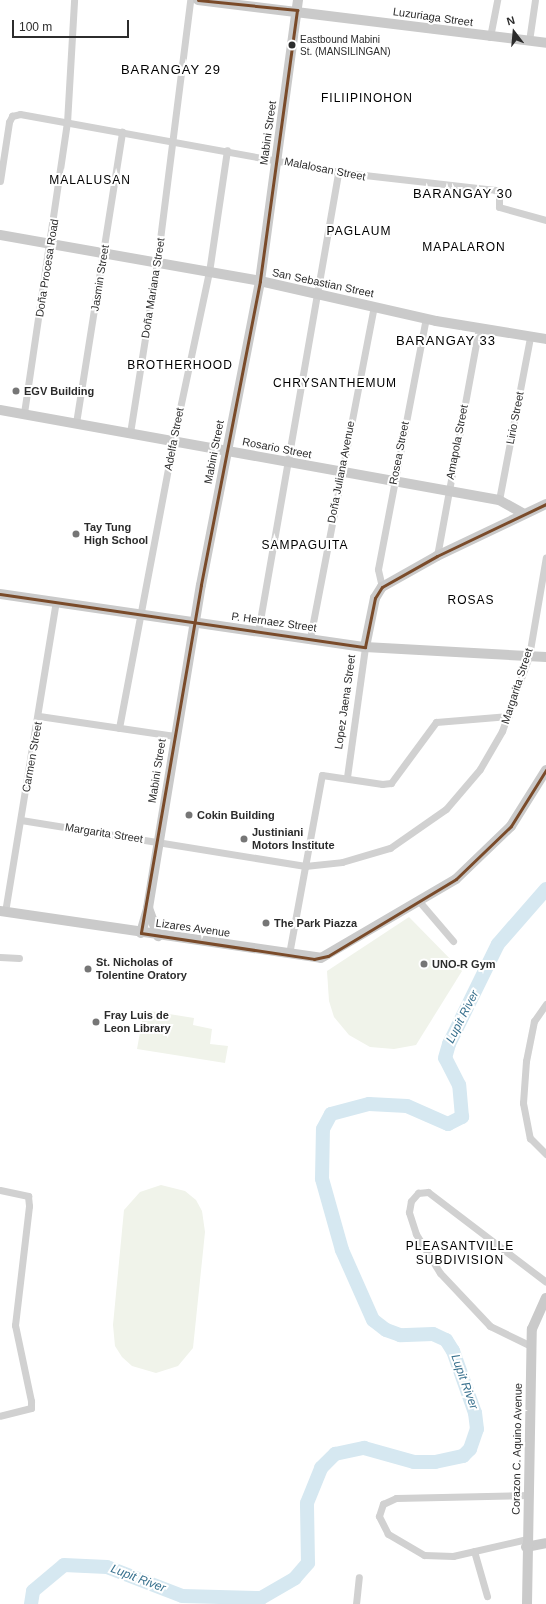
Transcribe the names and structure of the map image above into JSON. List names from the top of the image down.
{
  "streets": {
    "street": [
      "Luzuriaga Street",
      "Mabini Street",
      "Malalosan Street",
      "Doña Procesa Road",
      "Jasmin Street",
      "San Sebastian Street",
      "Doña Mariana Street",
      "Lirio Street",
      "Adelfa Street",
      "Amapola Street",
      "Rosario Street",
      "Rosea Street",
      "Doña Juliana Avenue",
      "P. Hernaez Street",
      "Margarita Street",
      "Lopez Jaena Street",
      "Carmen Street",
      "Lizares Avenue",
      "Corazon C. Aquino Avenue"
    ]
  },
  "crossings": [
    ["Luzuriaga Street", "Mabini Street"],
    ["Mabini Street", "Malalosan Street"],
    ["Mabini Street", "San Sebastian Street"],
    ["Mabini Street", "Rosario Street"],
    ["Mabini Street", "P. Hernaez Street"],
    ["Mabini Street", "Margarita Street"],
    ["Mabini Street", "Lizares Avenue"],
    ["Malalosan Street", "Doña Procesa Road"],
    ["Malalosan Street", "Jasmin Street"],
    ["Malalosan Street", "Doña Mariana Street"],
    ["Malalosan Street", "Adelfa Street"],
    ["Doña Procesa Road", "San Sebastian Street"],
    ["Doña Procesa Road", "Rosario Street"],
    ["Jasmin Street", "San Sebastian Street"],
    ["Jasmin Street", "Rosario Street"],
    ["San Sebastian Street", "Doña Mariana Street"],
    ["San Sebastian Street", "Lirio Street"],
    ["San Sebastian Street", "Adelfa Street"],
    ["San Sebastian Street", "Amapola Street"],
    ["San Sebastian Street", "Rosea Street"],
    ["San Sebastian Street", "Doña Juliana Avenue"],
    ["Doña Mariana Street", "Rosario Street"],
    ["Lirio Street", "Rosario Street"],
    ["Adelfa Street", "Rosario Street"],
    ["Adelfa Street", "P. Hernaez Street"],
    ["Amapola Street", "Rosario Street"],
    ["Rosario Street", "Rosea Street"],
    ["Rosario Street", "Doña Juliana Avenue"],
    ["Rosea Street", "Lopez Jaena Street"],
    ["Doña Juliana Avenue", "P. Hernaez Street"],
    ["P. Hernaez Street", "Margarita Street"],
    ["P. Hernaez Street", "Lopez Jaena Street"],
    ["P. Hernaez Street", "Carmen Street"],
    ["Margarita Street", "Carmen Street"],
    ["Carmen Street", "Lizares Avenue"]
  ],
  "districts": [
    "BARANGAY 29",
    "FILIIPINOHON",
    "MALALUSAN",
    "BARANGAY 30",
    "PAGLAUM",
    "MAPALARON",
    "BARANGAY 33",
    "BROTHERHOOD",
    "CHRYSANTHEMUM",
    "SAMPAGUITA",
    "ROSAS",
    "PLEASANTVILLE SUBDIVISION"
  ],
  "water": ["Lupit River"],
  "places": [
    "Eastbound Mabini St. (MANSILINGAN)",
    "EGV Building",
    "Tay Tung High School",
    "Cokin Building",
    "Justiniani Motors Institute",
    "The Park Piazza",
    "UNO-R Gym",
    "St. Nicholas of Tolentine Oratory",
    "Fray Luis de Leon Library"
  ],
  "scale_bar": "100 m",
  "north": "top"
}
